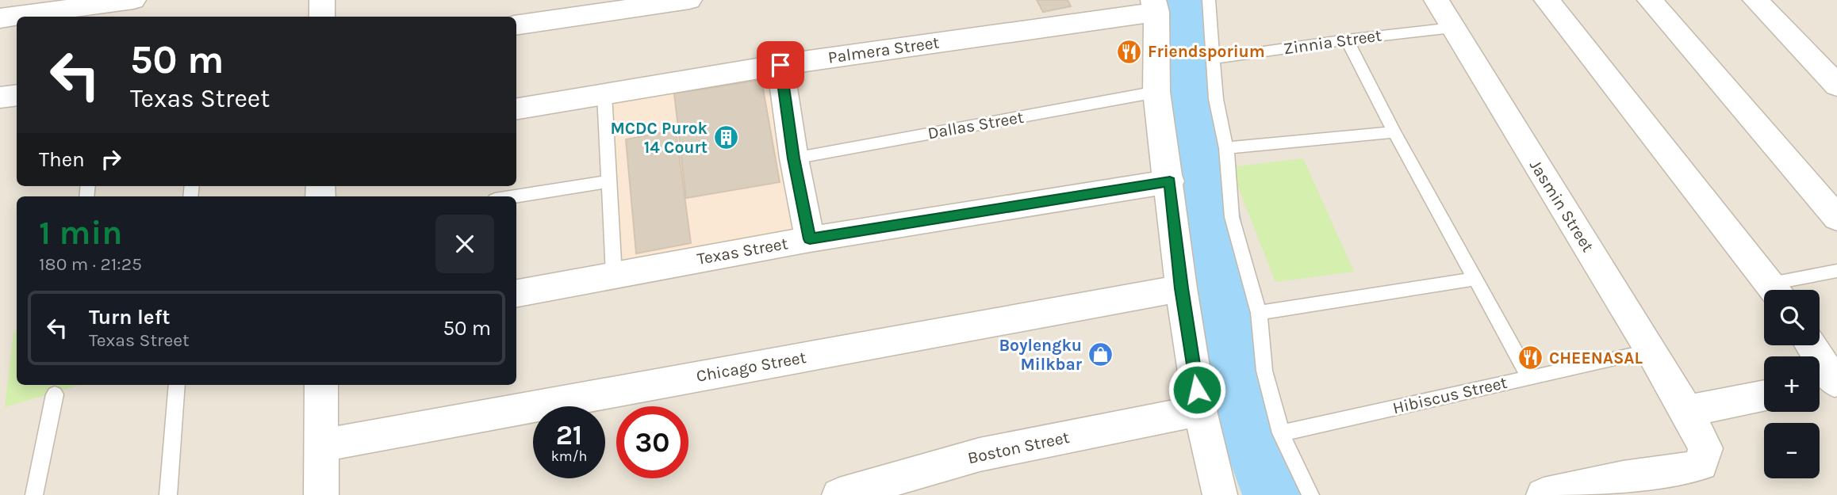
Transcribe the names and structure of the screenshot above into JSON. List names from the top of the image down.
{
  "streets": {
    "street": [
      "Palmera Street",
      "Jasmin Street",
      "Texas Street",
      "Chicago Street",
      "Boston Street"
    ],
    "lane": ["Zinnia Street", "Dallas Street", "Hibiscus Street"]
  },
  "crossings": [
    ["Zinnia Street", "Jasmin Street"],
    ["Jasmin Street", "Hibiscus Street"]
  ],
  "places": {
    "restaurant": ["Friendsporium", "CHEENASAL"],
    "building": ["MCDC Purok 14 Court"],
    "shop": ["Boylengku Milkbar"]
  },
  "page": {
    "turn": ["50 m", "Texas Street"],
    "then": "Then",
    "heading": ["1 min", "180 m · 21:25"],
    "map_buttons": ["+", "−"],
    "list": [
      {
        "name": "Turn left",
        "note": "Texas Street",
        "value": "50 m"
      }
    ],
    "speed": "21 km/h",
    "limit": "30"
  }
}
